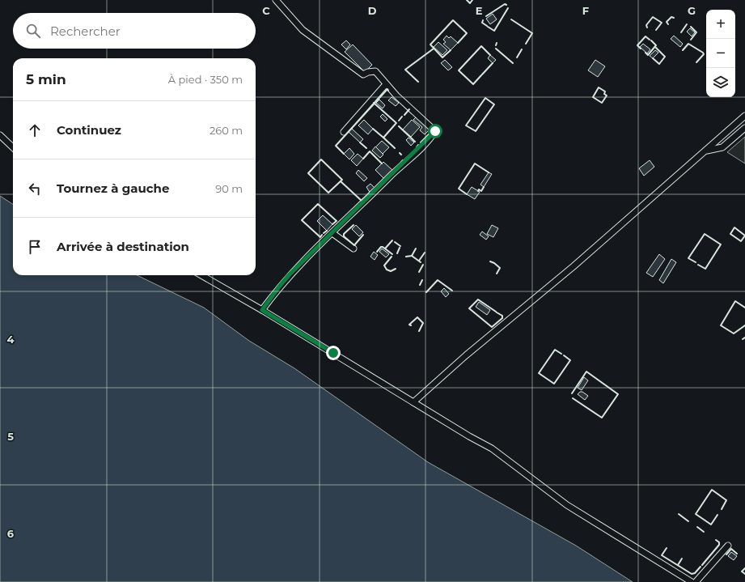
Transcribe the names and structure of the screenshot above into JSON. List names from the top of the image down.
{
  "page": {
    "map_buttons": ["+", "−"],
    "search": "Rechercher",
    "heading": ["5 min", "À pied · 350 m"],
    "list": [
      ["Continuez", "260 m"],
      ["Tournez à gauche", "90 m"],
      "Arrivée à destination"
    ]
  },
  "grid": {
    "columns": [
      "C",
      "D",
      "E",
      "F",
      "G"
    ],
    "rows": ["4", "5", "6"]
  }
}
